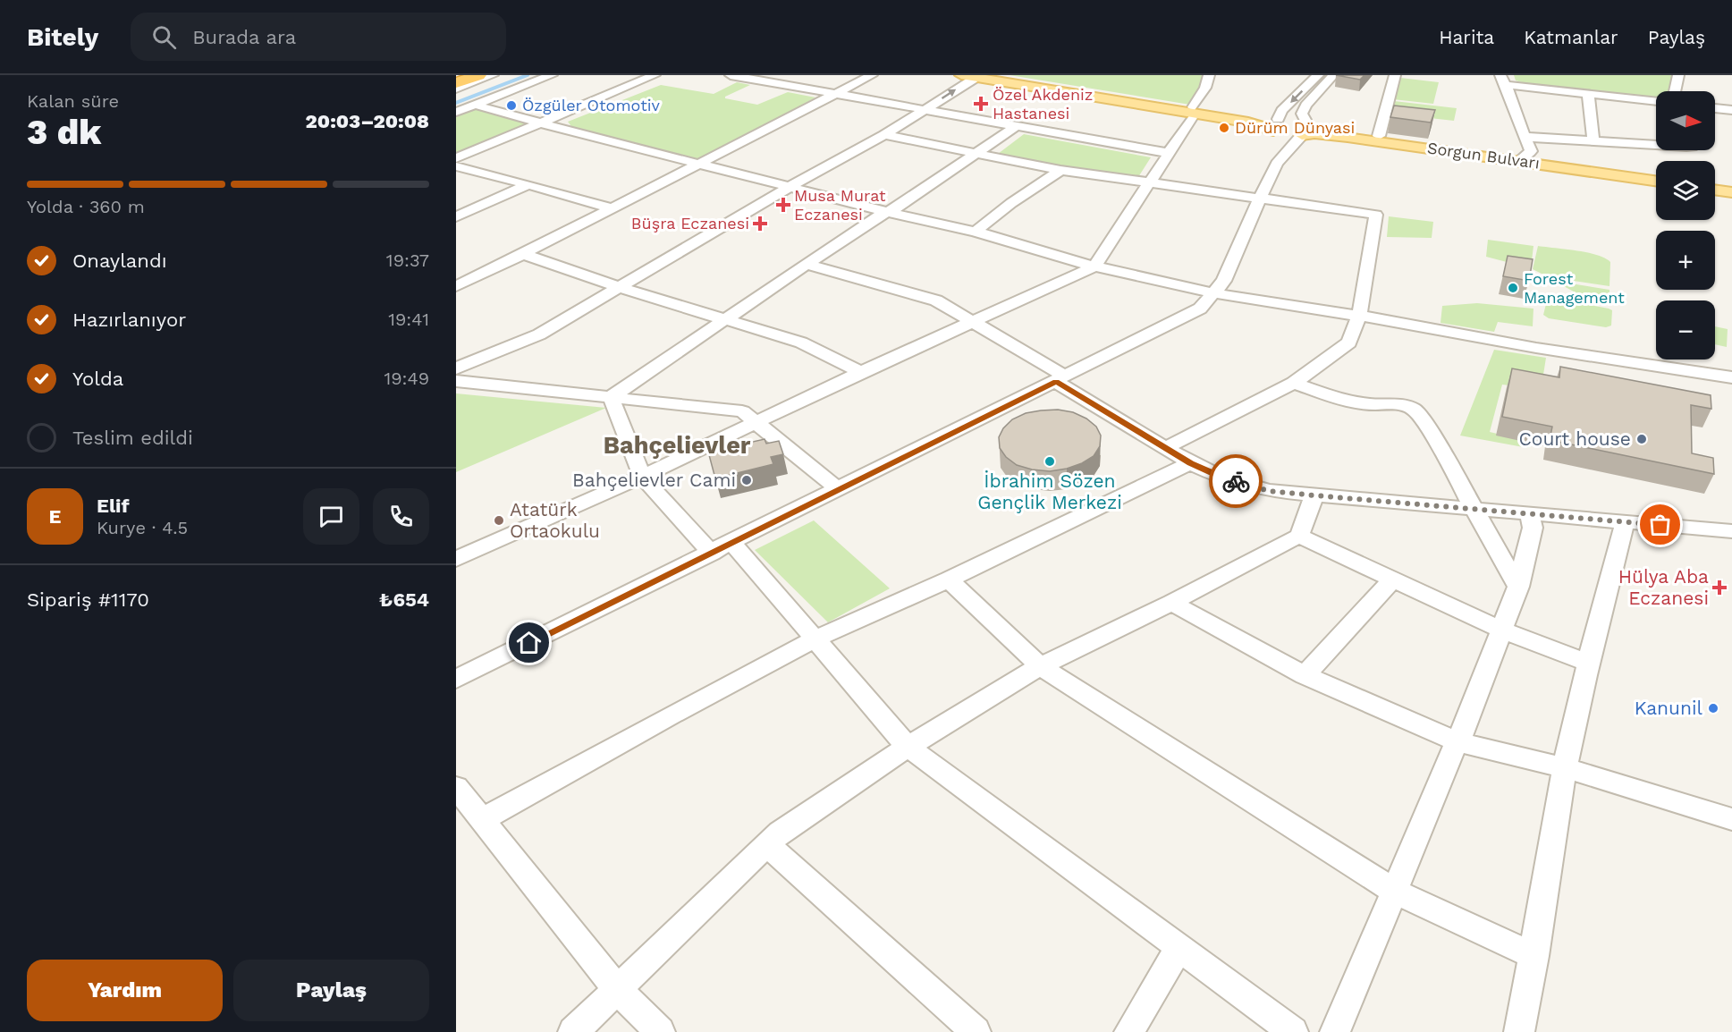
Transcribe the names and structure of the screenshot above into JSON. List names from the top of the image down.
{
  "streets": {
    "main road": ["Sorgun Bulvarı"]
  },
  "districts": ["Bahçelievler"],
  "places": {
    "health": [
      "Özel Akdeniz Hastanesi",
      "Musa Murat Eczanesi",
      "Büşra Eczanesi",
      "Hülya Aba Eczanesi"
    ],
    "other": [
      "Özgüler Otomotiv",
      "Dürüm Dünyasi",
      "Forest Management",
      "Court house",
      "İbrahim Sözen Gençlik Merkezi",
      "Bahçelievler Cami",
      "Atatürk Ortaokulu",
      "Kanunil"
    ]
  },
  "north": "right",
  "page": {
    "header": "Bitely",
    "search": "Burada ara",
    "nav": ["Harita", "Katmanlar", "Paylaş"],
    "heading": ["3 dk", "Kalan süre", "20:03–20:08"],
    "panel": [
      "Elif",
      "Kurye · 4.5",
      "Sipariş #1170",
      "₺654"
    ],
    "map_buttons": ["+", "−"],
    "bar": "Yolda · 360 m",
    "list": [
      ["Onaylandı", "19:37"],
      ["Hazırlanıyor", "19:41"],
      ["Yolda", "19:49"],
      "Teslim edildi"
    ],
    "round": "E",
    "buttons": ["Yardım", "Paylaş"]
  }
}
